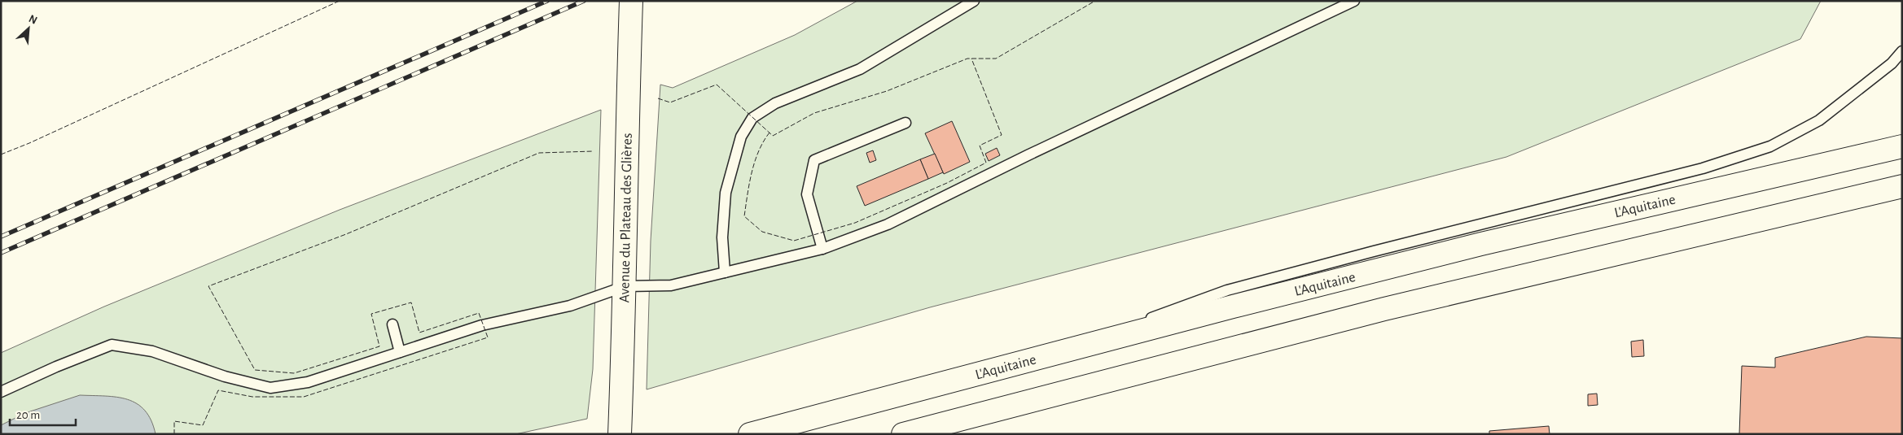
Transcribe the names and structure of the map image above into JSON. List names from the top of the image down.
{
  "streets": {
    "main road": ["L'Aquitaine", "Avenue du Plateau des Glières"]
  },
  "scale_bar": "20 m",
  "north": "top right"
}
